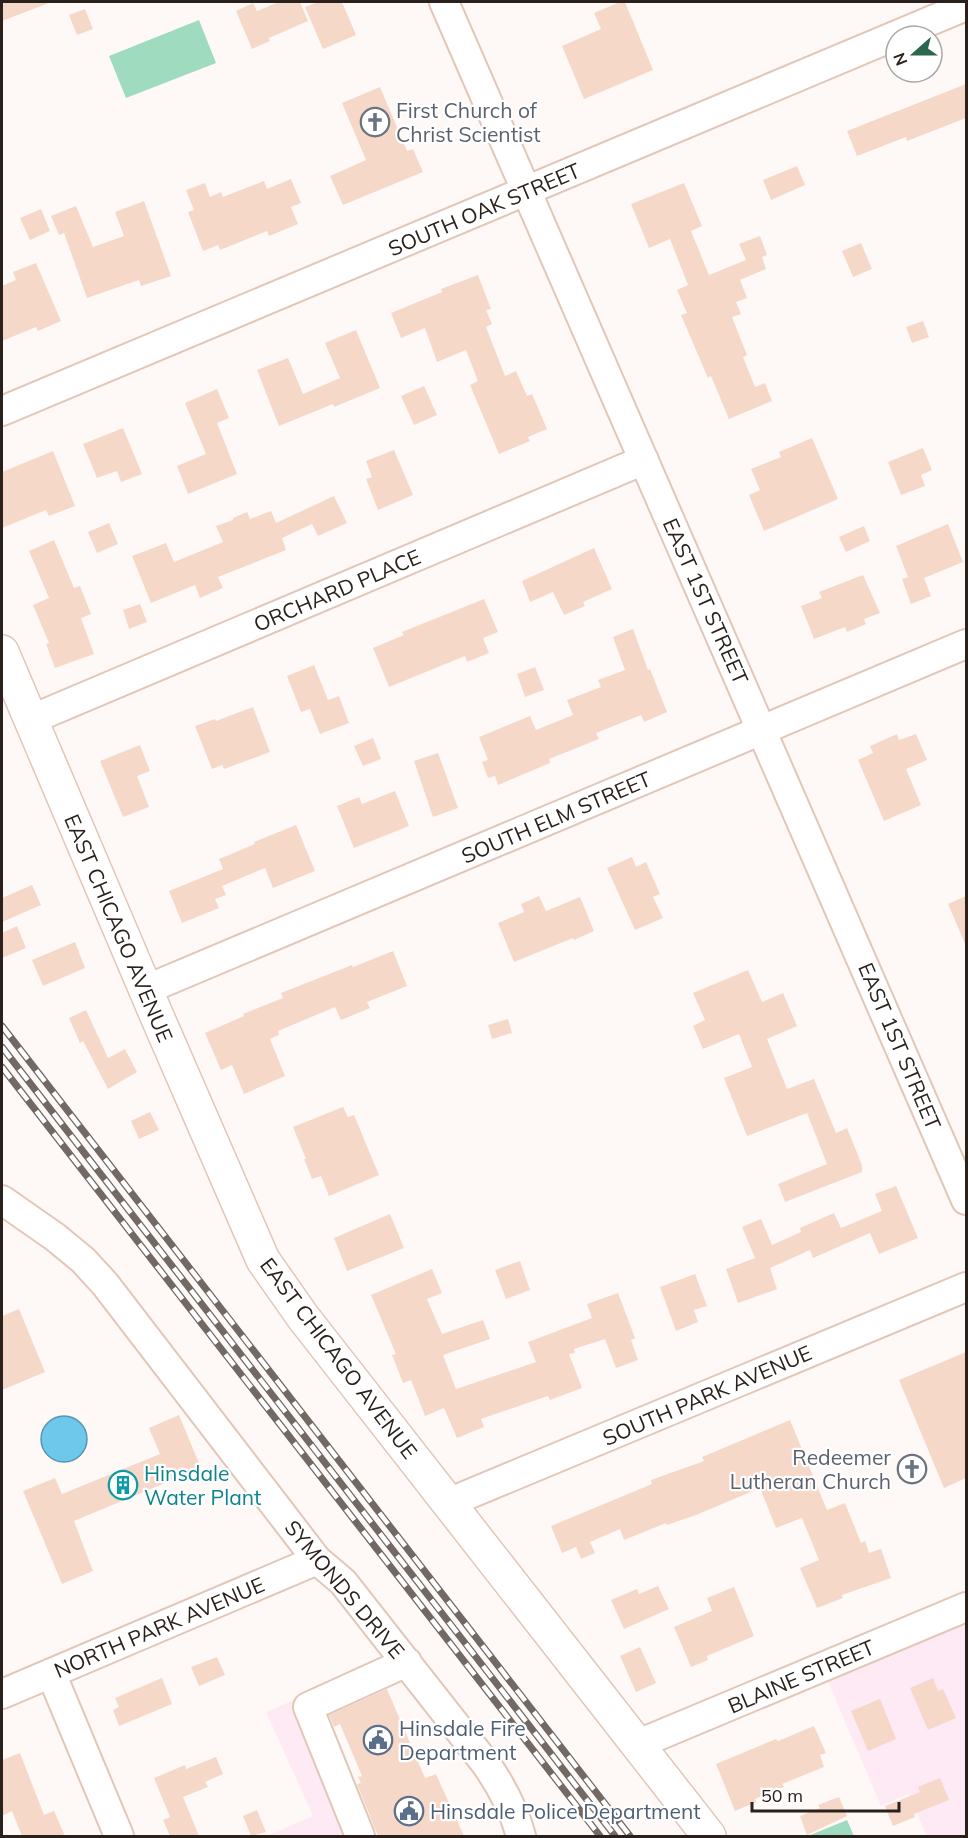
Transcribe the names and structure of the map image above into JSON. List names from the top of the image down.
{
  "streets": {
    "main road": ["EAST CHICAGO AVENUE"],
    "street": [
      "SOUTH OAK STREET",
      "ORCHARD PLACE",
      "EAST 1ST STREET",
      "SOUTH ELM STREET",
      "SOUTH PARK AVENUE",
      "SYMONDS DRIVE",
      "NORTH PARK AVENUE",
      "BLAINE STREET"
    ]
  },
  "crossings": [
    ["SOUTH OAK STREET", "EAST 1ST STREET"],
    ["ORCHARD PLACE", "EAST 1ST STREET"],
    ["ORCHARD PLACE", "EAST CHICAGO AVENUE"],
    ["EAST 1ST STREET", "SOUTH ELM STREET"],
    ["SOUTH ELM STREET", "EAST CHICAGO AVENUE"],
    ["EAST CHICAGO AVENUE", "SOUTH PARK AVENUE"],
    ["EAST CHICAGO AVENUE", "BLAINE STREET"],
    ["SYMONDS DRIVE", "NORTH PARK AVENUE"]
  ],
  "places": {
    "church": ["First Church of Christ Scientist", "Redeemer Lutheran Church"],
    "building": ["Hinsdale Water Plant"],
    "public building": ["Hinsdale Fire Department", "Hinsdale Police Department"]
  },
  "scale_bar": "50 m",
  "north": "left"
}
